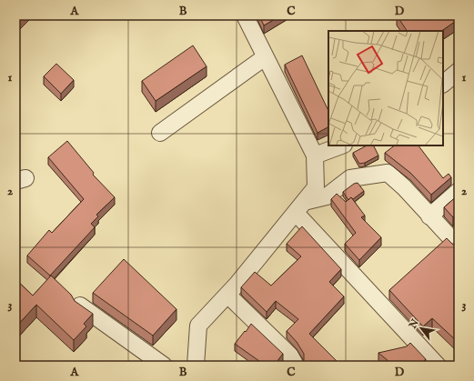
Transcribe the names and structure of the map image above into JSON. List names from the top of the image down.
{
  "north": "top left",
  "grid": {
    "columns": [
      "A",
      "B",
      "C",
      "D"
    ],
    "rows": ["1", "2", "3"]
  }
}
